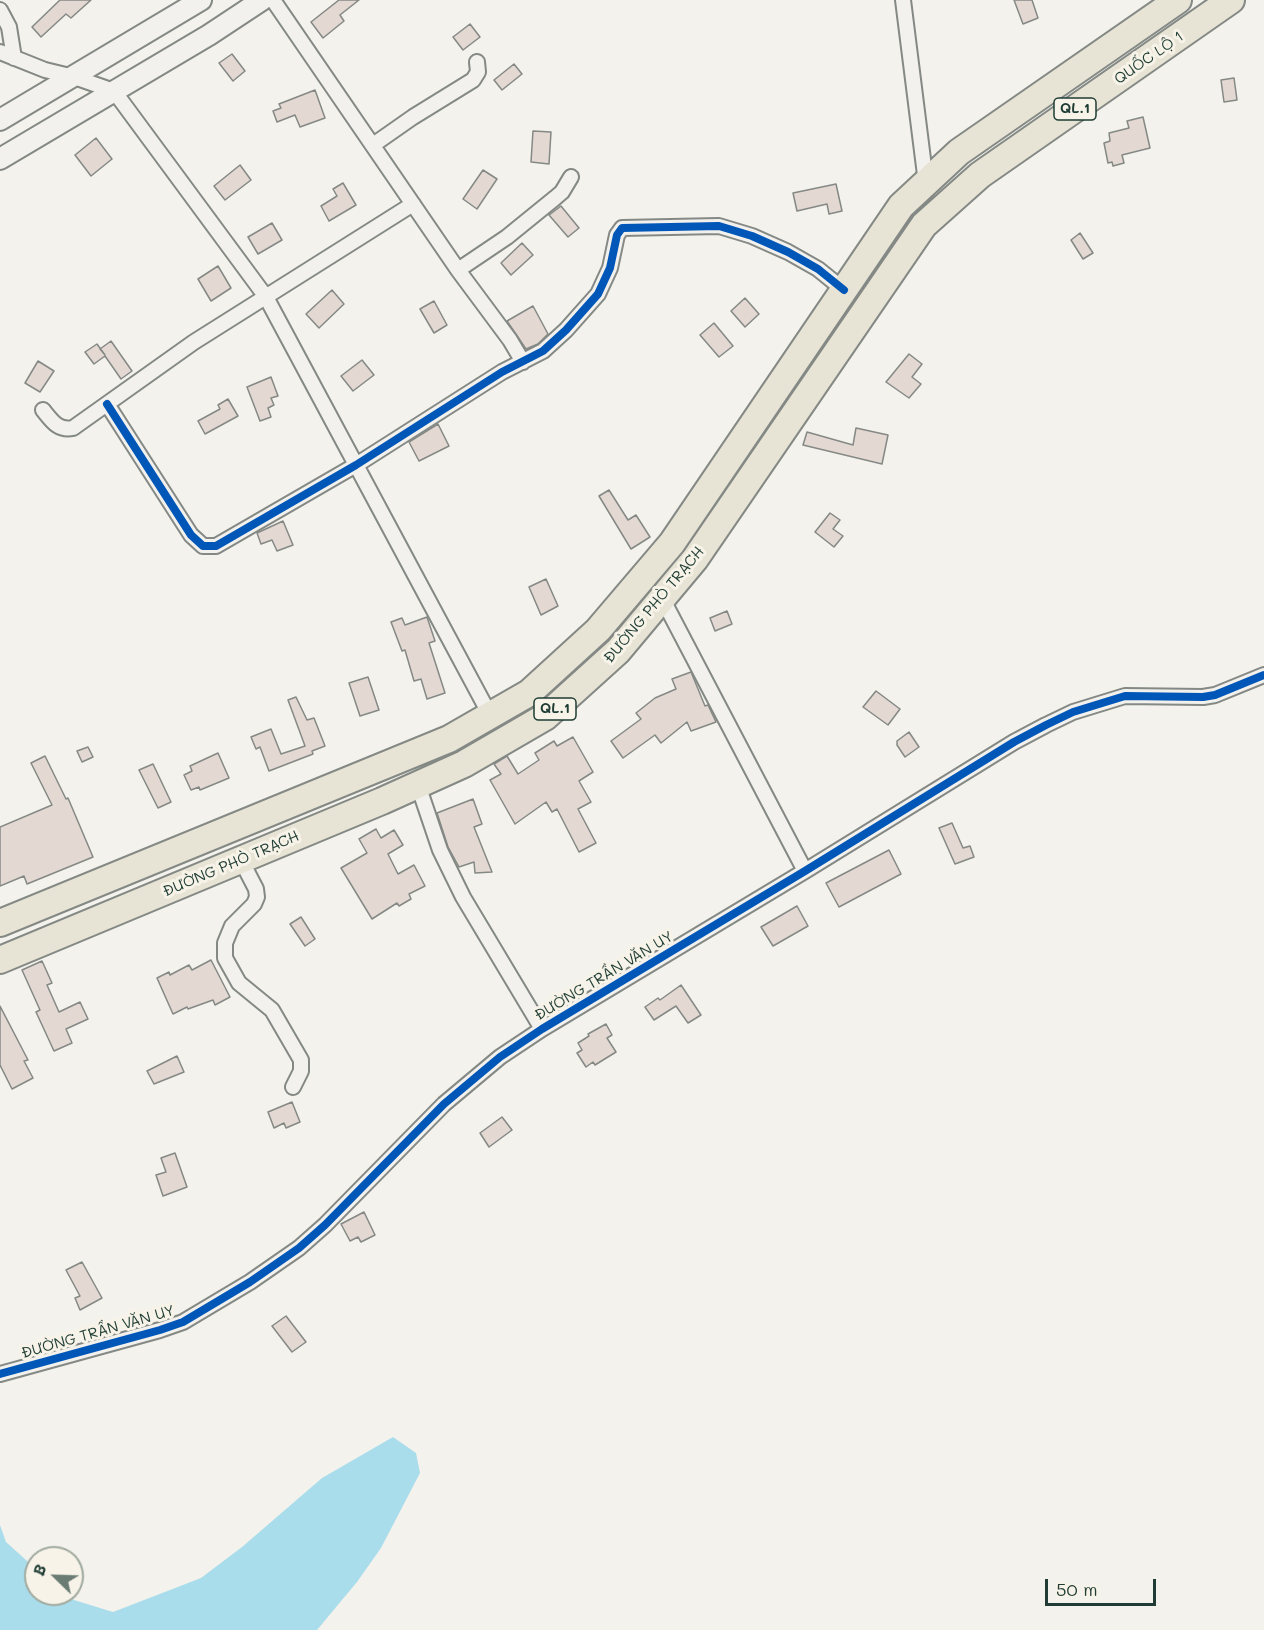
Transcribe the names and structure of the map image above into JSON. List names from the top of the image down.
{
  "streets": {
    "highway": ["QUỐC LỘ 1", "QL.1", "ĐƯỜNG PHÒ TRẠCH"],
    "street": ["ĐƯỜNG TRẦN VĂN UY"]
  },
  "crossings": [
    ["QUỐC LỘ 1", "ĐƯỜNG PHÒ TRẠCH"]
  ],
  "scale_bar": "50 m",
  "north": "top left"
}
